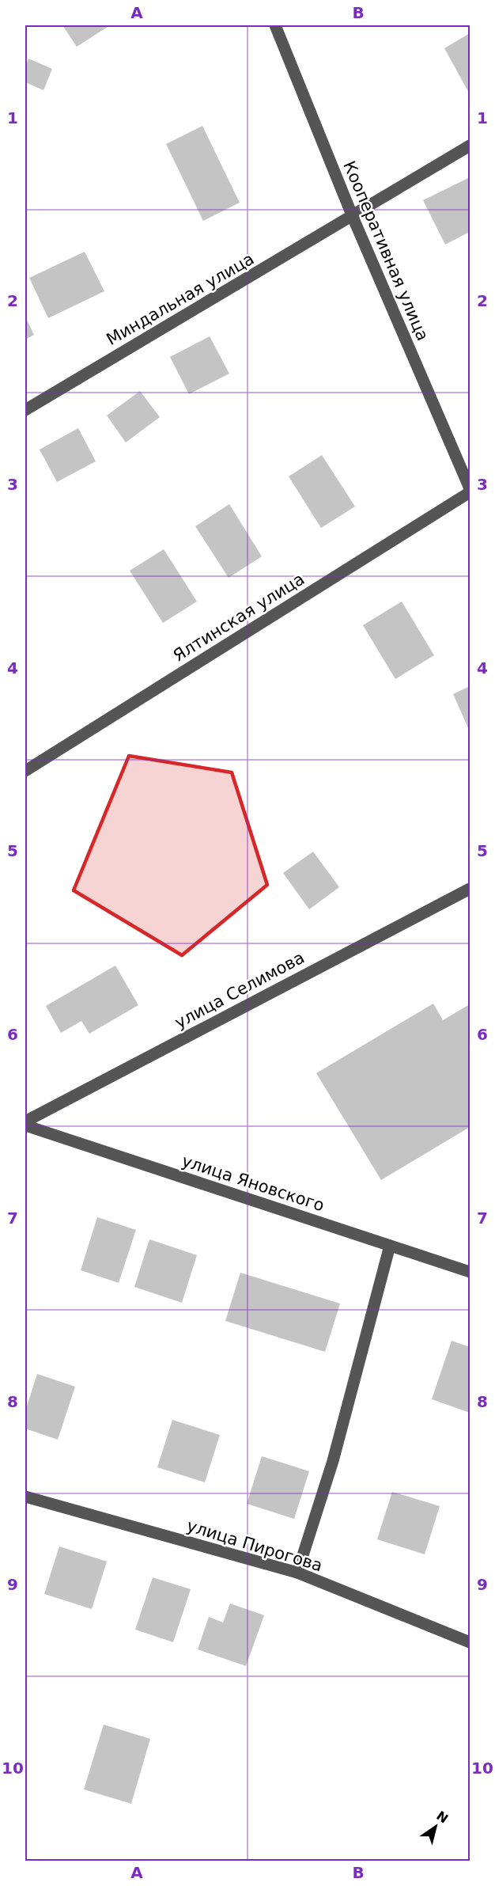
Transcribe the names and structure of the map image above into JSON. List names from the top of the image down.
{
  "streets": {
    "street": [
      "Кооперативная улица",
      "Миндальная улица",
      "Ялтинская улица",
      "улица Селимова",
      "улица Яновского",
      "улица Пирогова"
    ]
  },
  "crossings": [
    ["Кооперативная улица", "Миндальная улица"]
  ],
  "north": "top right",
  "grid": {
    "columns": ["A", "B"],
    "rows": [
      "1",
      "2",
      "3",
      "4",
      "5",
      "6",
      "7",
      "8",
      "9",
      "10"
    ]
  }
}
